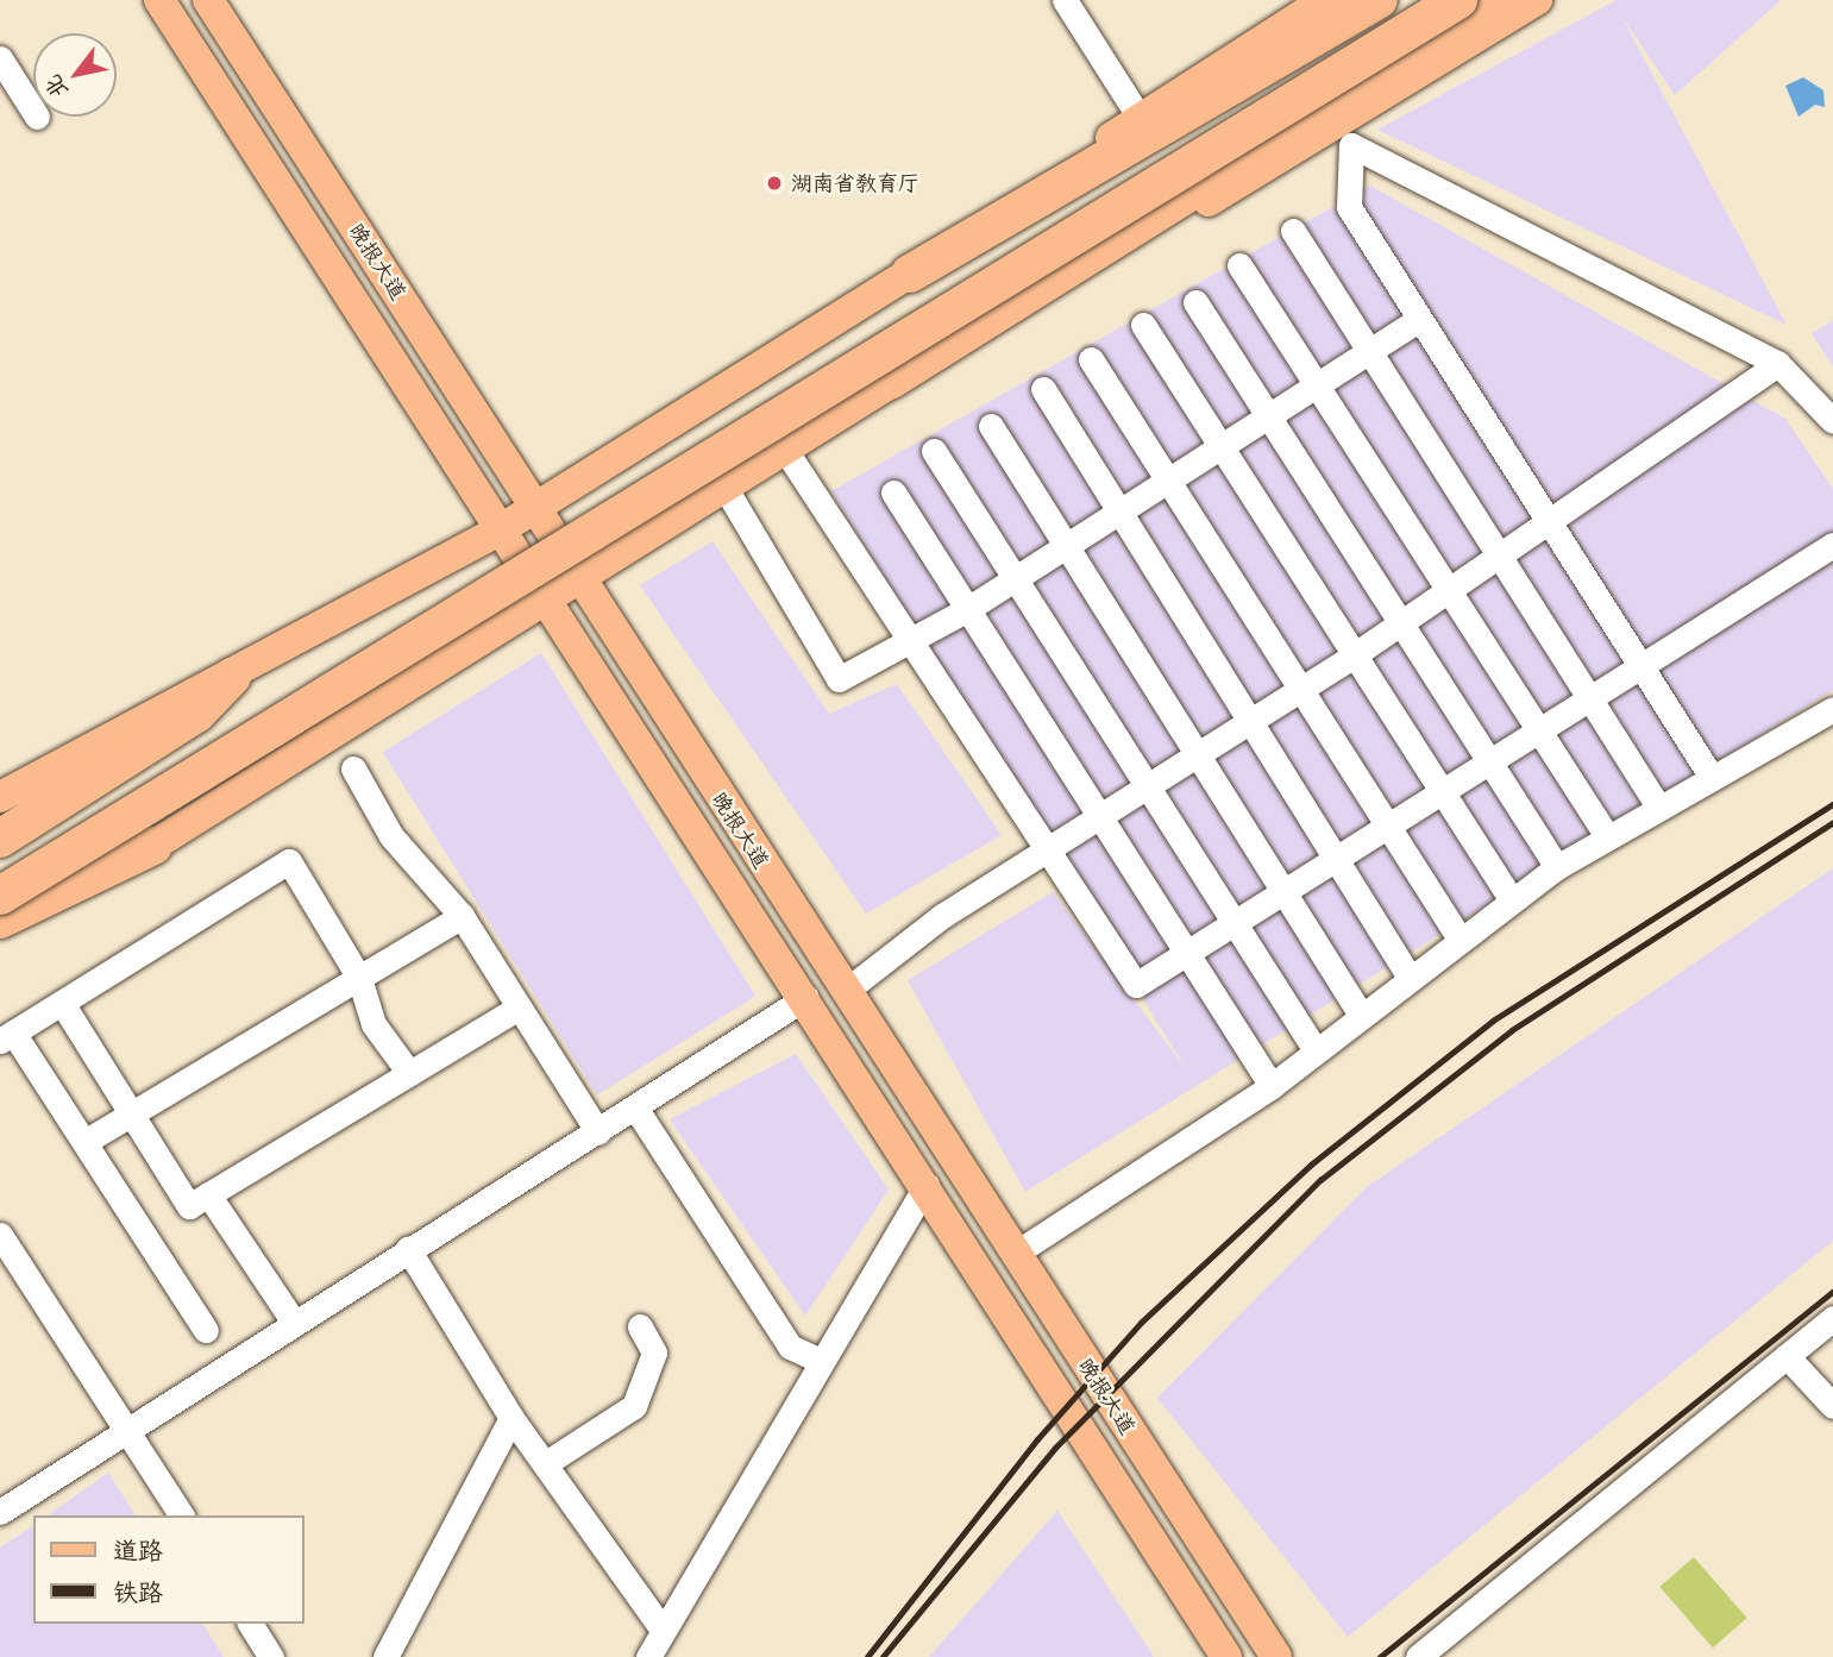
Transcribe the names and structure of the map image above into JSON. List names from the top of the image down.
{
  "streets": {
    "main road": ["晚报大道"]
  },
  "places": ["湖南省教育厅"],
  "legend": ["道路", "铁路"],
  "north": "bottom left"
}
